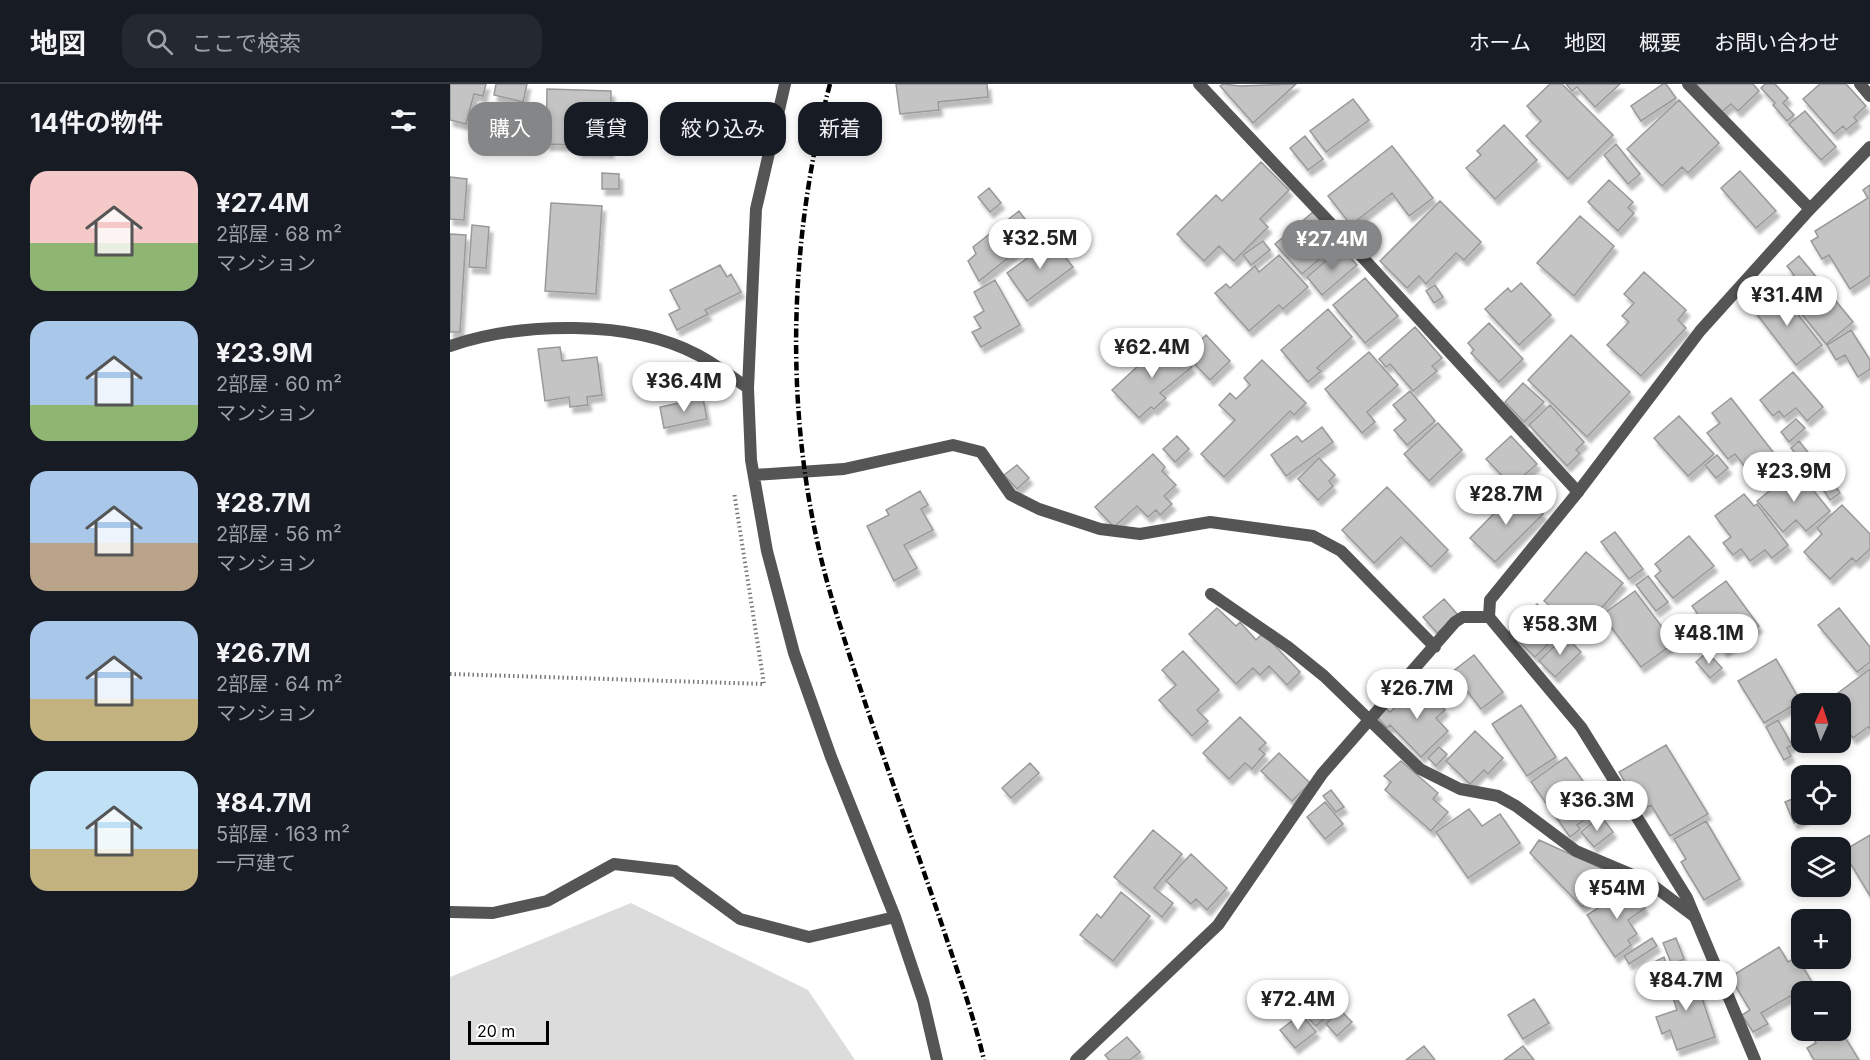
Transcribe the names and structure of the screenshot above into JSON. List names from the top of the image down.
{
  "scale_bar": "20 m",
  "north": "top",
  "page": {
    "header": "地図",
    "search": "ここで検索",
    "nav": [
      "ホーム",
      "地図",
      "概要",
      "お問い合わせ"
    ],
    "heading": "14件の物件",
    "chip": [
      "購入",
      "賃貸",
      "絞り込み",
      "新着"
    ],
    "list": [
      {
        "name": "¥27.4M",
        "note": "2部屋 · 68 m² · マンション"
      },
      {
        "name": "¥23.9M",
        "note": "2部屋 · 60 m² · マンション"
      },
      {
        "name": "¥28.7M",
        "note": "2部屋 · 56 m² · マンション"
      },
      {
        "name": "¥26.7M",
        "note": "2部屋 · 64 m² · マンション"
      },
      {
        "name": "¥84.7M",
        "note": "5部屋 · 163 m² · 一戸建て"
      }
    ],
    "price": [
      "¥32.5M",
      "¥27.4M",
      "¥31.4M",
      "¥62.4M",
      "¥36.4M",
      "¥23.9M",
      "¥28.7M",
      "¥58.3M",
      "¥48.1M",
      "¥26.7M",
      "¥36.3M",
      "¥54M",
      "¥84.7M",
      "¥72.4M"
    ],
    "map_buttons": ["+", "−"],
    "scale": "20 m"
  }
}
